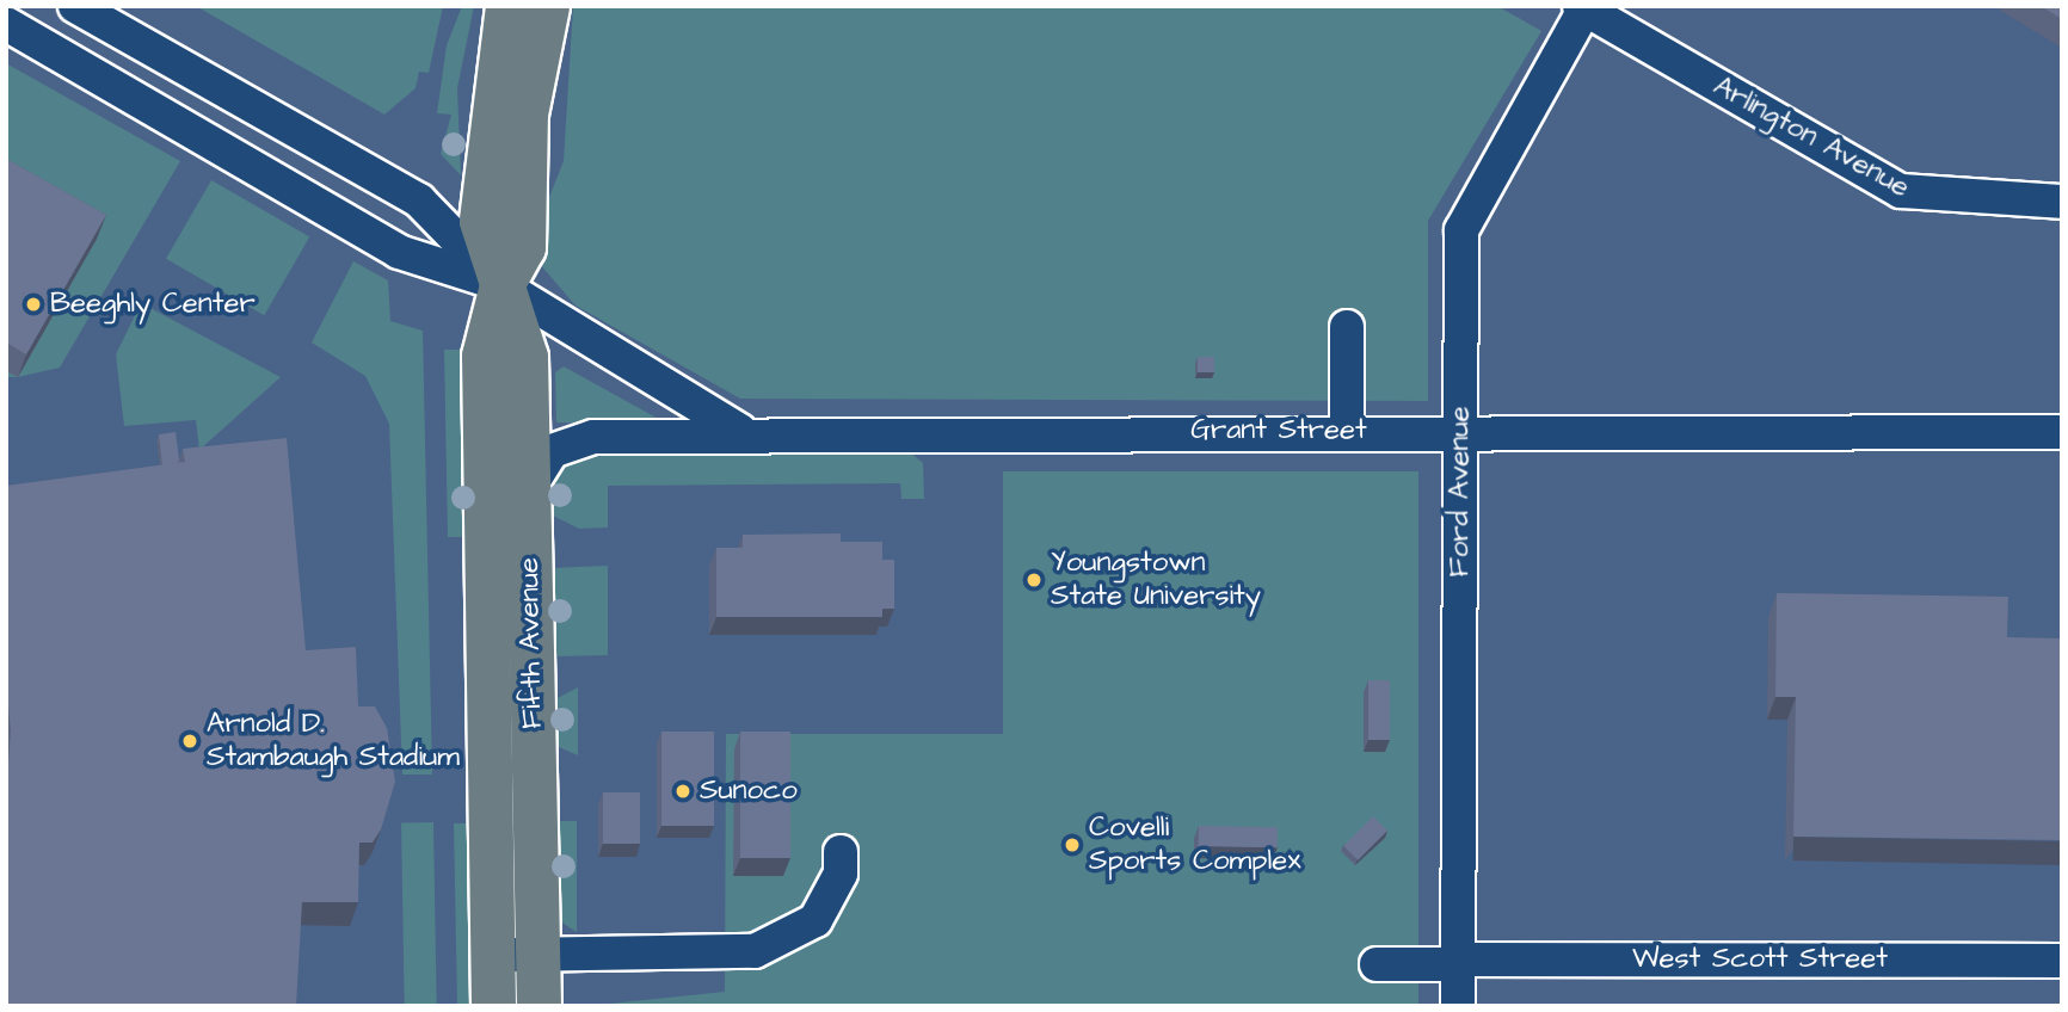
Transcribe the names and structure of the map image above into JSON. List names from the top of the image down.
{
  "streets": {
    "main road": ["Fifth Avenue"],
    "street": [
      "Arlington Avenue",
      "Grant Street",
      "Ford Avenue",
      "West Scott Street"
    ]
  },
  "crossings": [
    ["Arlington Avenue", "Ford Avenue"],
    ["Grant Street", "Ford Avenue"],
    ["Grant Street", "Fifth Avenue"],
    ["Ford Avenue", "West Scott Street"]
  ],
  "places": [
    "Beeghly Center",
    "Youngstown State University",
    "Arnold D. Stambaugh Stadium",
    "Sunoco",
    "Covelli Sports Complex"
  ]
}
